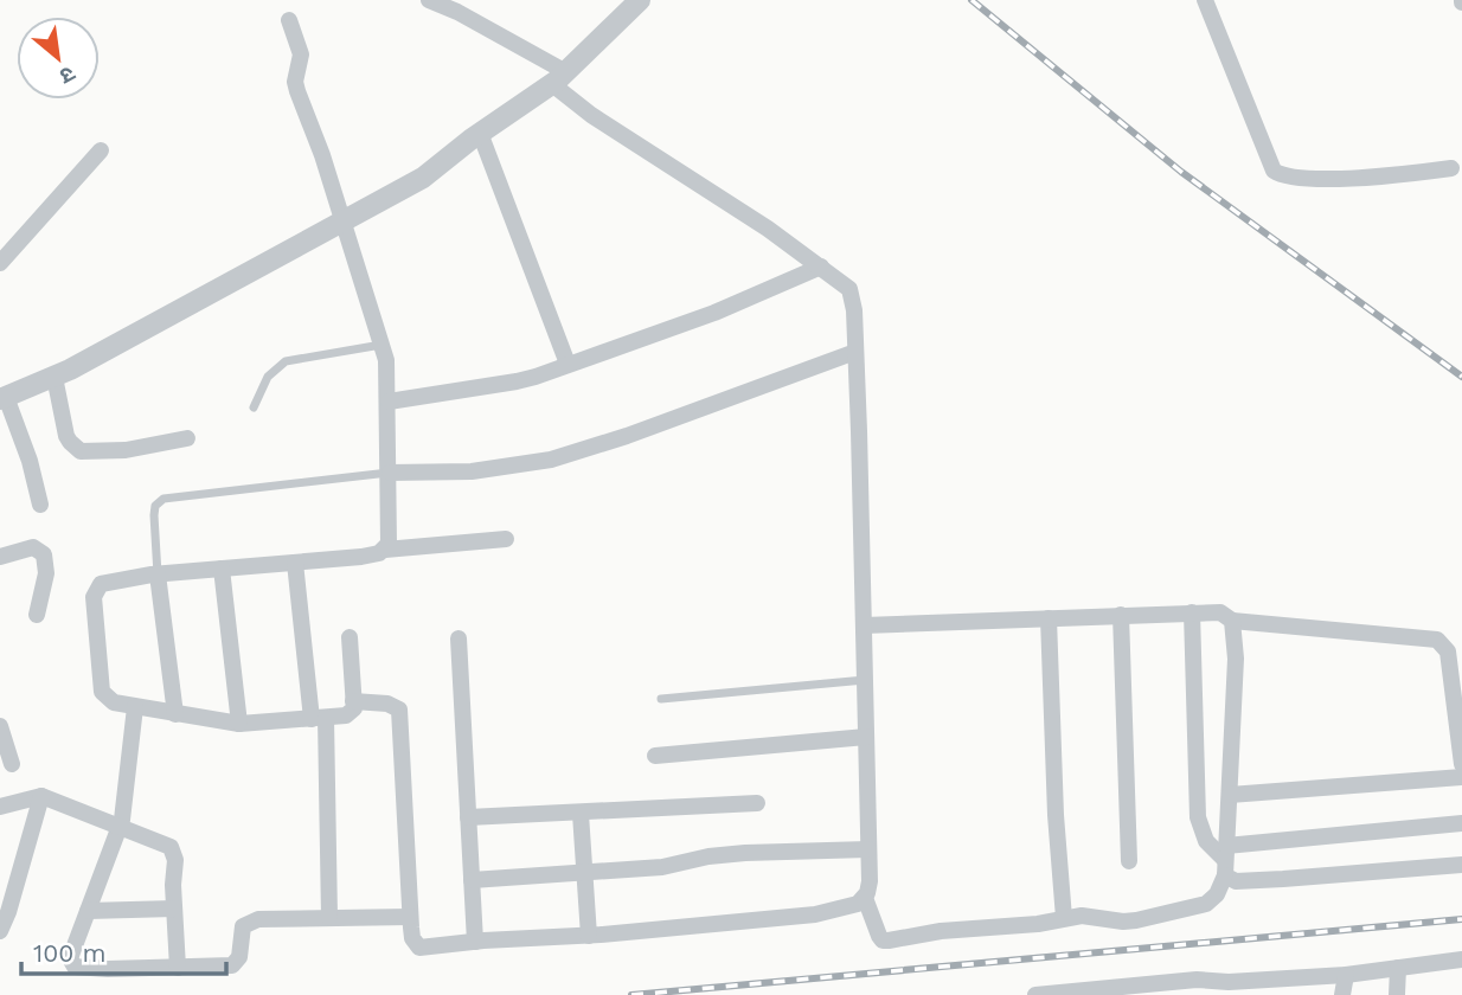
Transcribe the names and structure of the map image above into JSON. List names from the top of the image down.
{
  "scale_bar": "100 m",
  "north": "bottom right"
}
